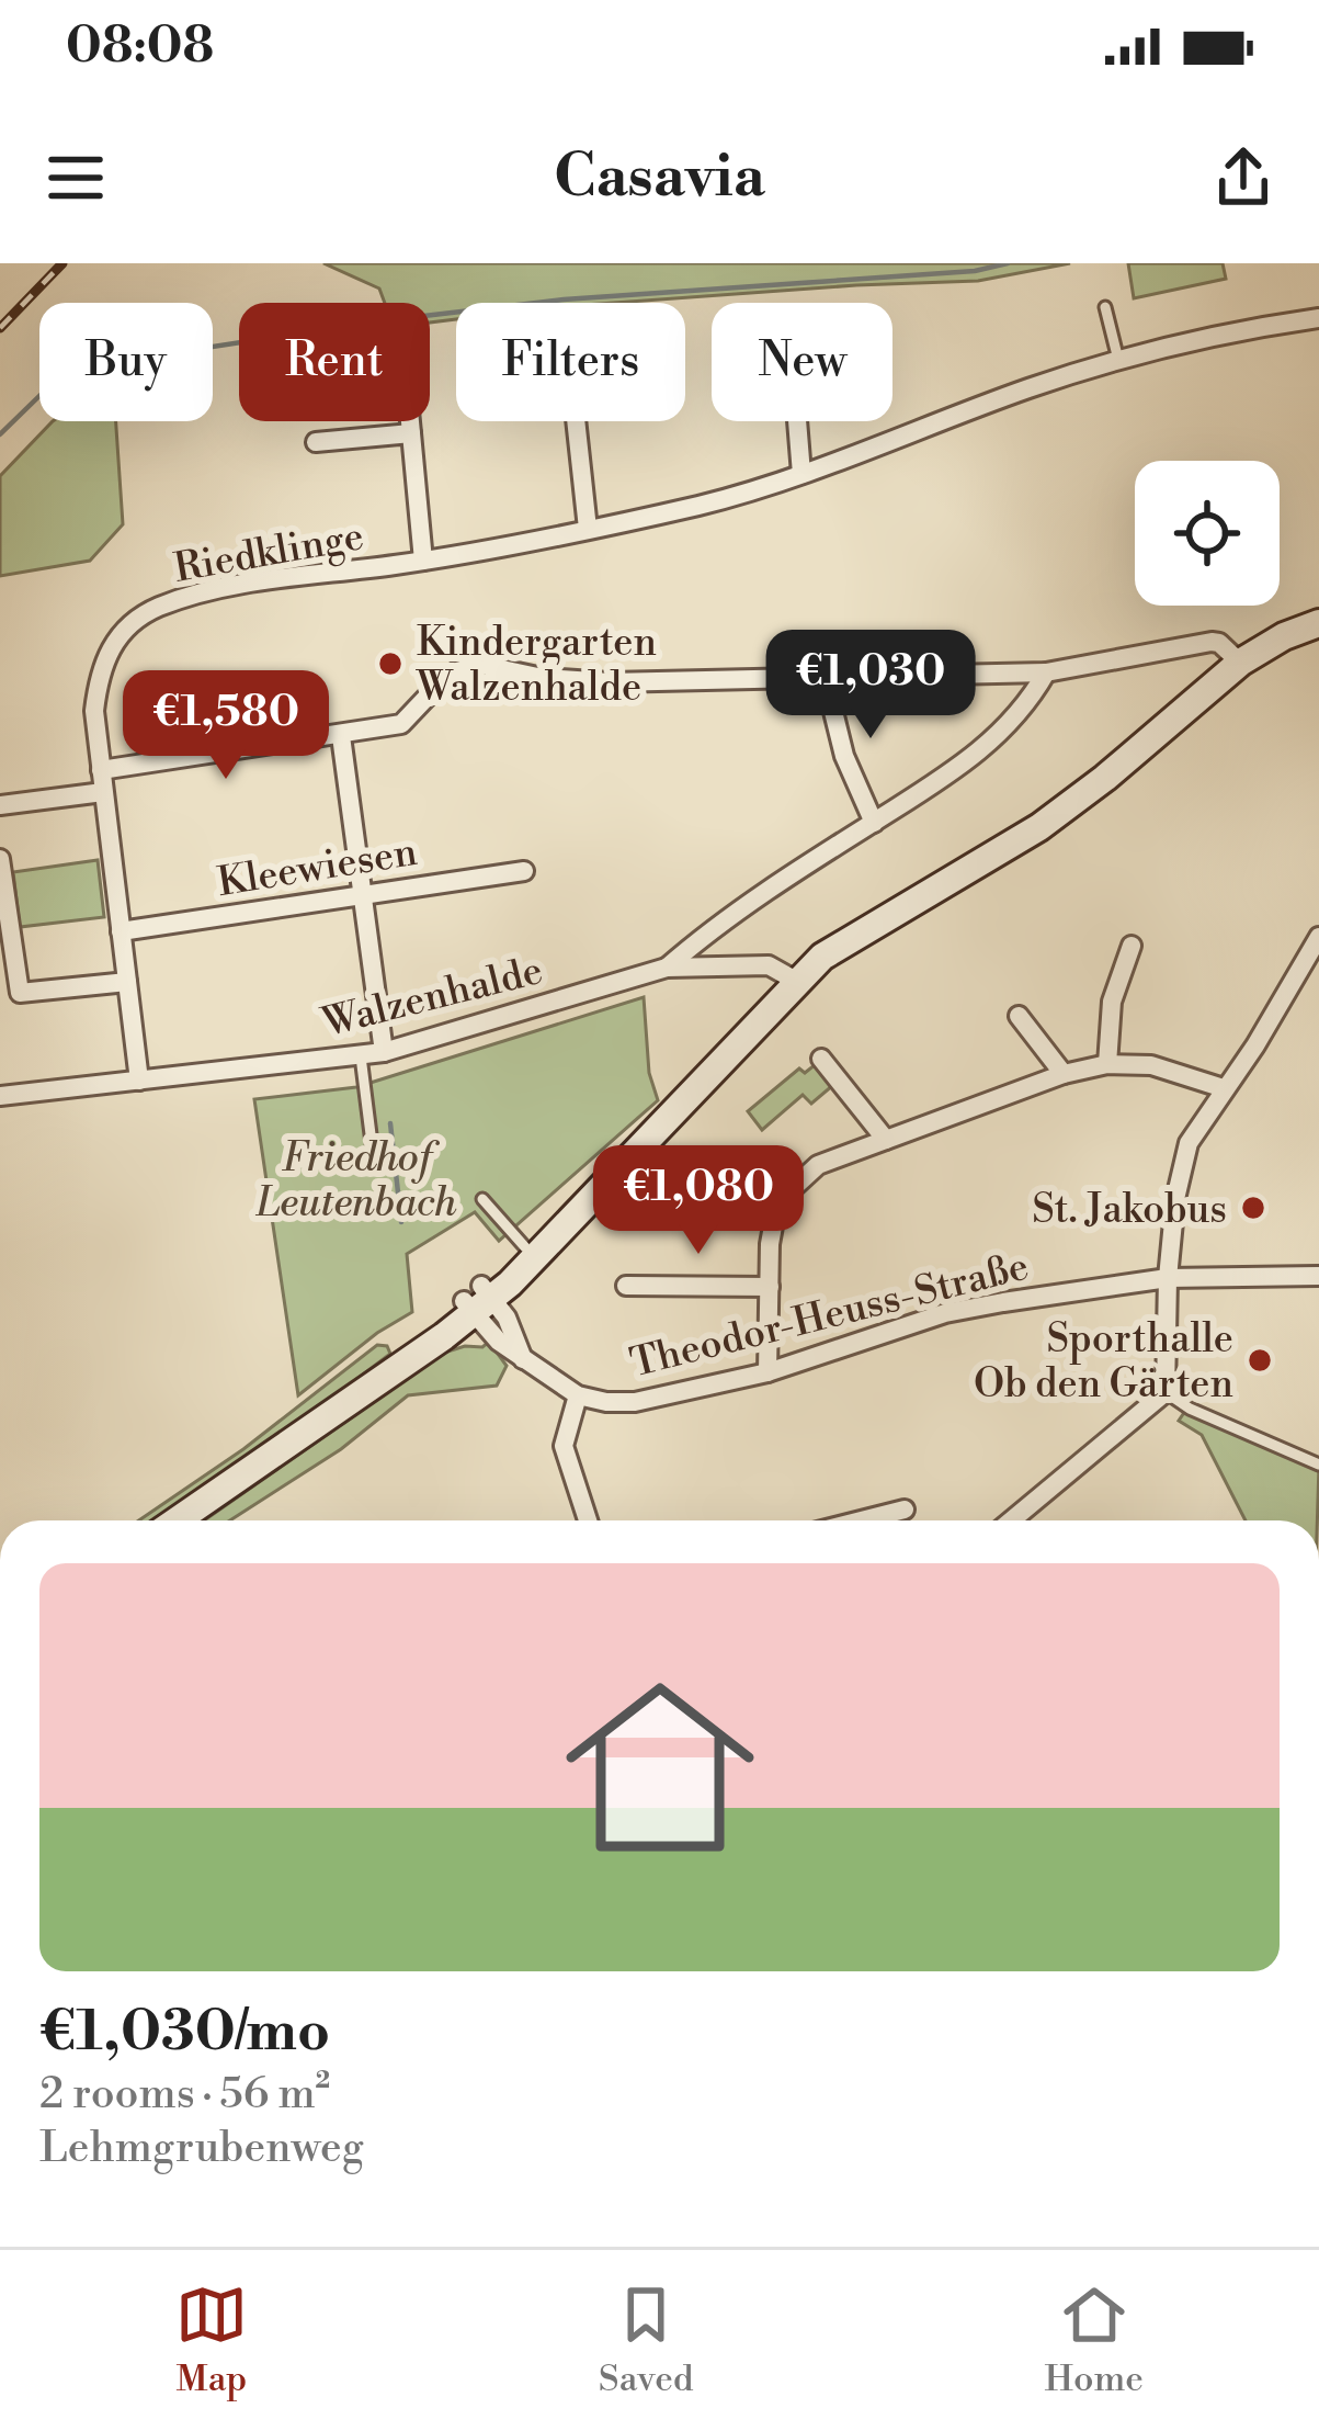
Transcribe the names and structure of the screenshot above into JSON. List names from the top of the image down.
{
  "streets": {
    "street": [
      "Riedklinge",
      "Kleewiesen",
      "Walzenhalde",
      "Theodor-Heuss-Straße"
    ]
  },
  "crossings": [
    ["Riedklinge", "Kleewiesen"],
    ["Riedklinge", "Walzenhalde"]
  ],
  "parks": ["Friedhof Leutenbach"],
  "places": ["Kindergarten Walzenhalde", "St. Jakobus", "Sporthalle Ob den Gärten"],
  "page": {
    "status": "08:08",
    "header": "Casavia",
    "chip": [
      "Buy",
      "Rent",
      "Filters",
      "New"
    ],
    "price": ["€1,030", "€1,580", "€1,080"],
    "list": [
      {
        "name": "€1,030/mo",
        "note": "2 rooms · 56 m² · Lehmgrubenweg"
      }
    ],
    "tabs": ["Map", "Saved", "Home"]
  }
}
